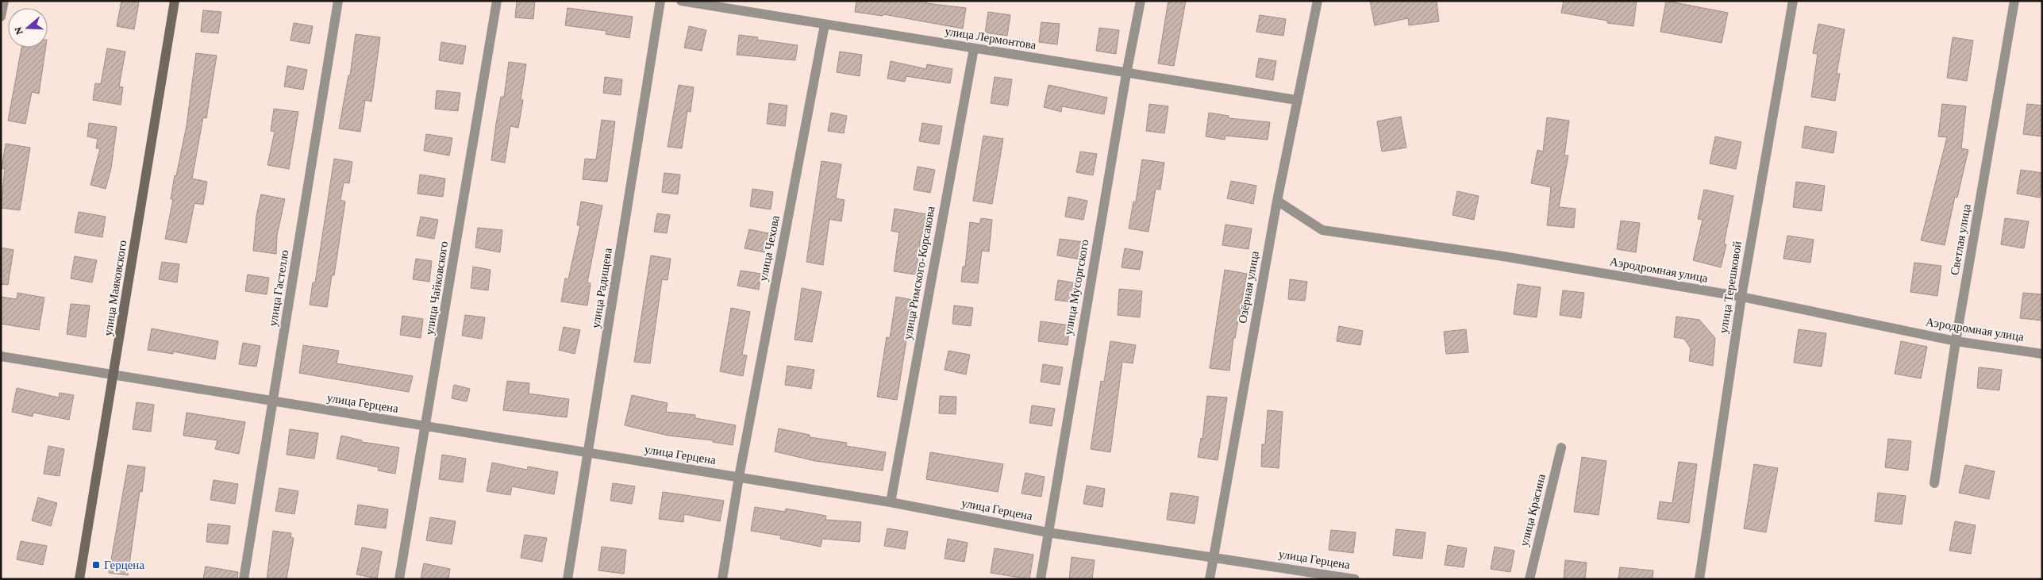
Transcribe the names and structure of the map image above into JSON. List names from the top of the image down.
{
  "streets": {
    "street": [
      "улица Лермонтова",
      "Светлая улица",
      "улица Чехова",
      "Аэродромная улица",
      "улица Римского-Корсакова",
      "улица Мусоргского",
      "Озёрная улица",
      "улица Терешковой",
      "улица Маяковского",
      "улица Гастелло",
      "улица Чайковского",
      "улица Радищева",
      "улица Герцена",
      "улица Красина"
    ]
  },
  "crossings": [
    ["улица Лермонтова", "улица Чехова"],
    ["улица Лермонтова", "улица Римского-Корсакова"],
    ["улица Лермонтова", "улица Мусоргского"],
    ["улица Лермонтова", "Озёрная улица"],
    ["Светлая улица", "Аэродромная улица"],
    ["улица Чехова", "улица Герцена"],
    ["Аэродромная улица", "Озёрная улица"],
    ["Аэродромная улица", "улица Терешковой"],
    ["улица Римского-Корсакова", "улица Герцена"],
    ["улица Мусоргского", "улица Герцена"],
    ["Озёрная улица", "улица Герцена"],
    ["улица Маяковского", "улица Герцена"],
    ["улица Гастелло", "улица Герцена"],
    ["улица Чайковского", "улица Герцена"],
    ["улица Радищева", "улица Герцена"]
  ],
  "places": {
    "transit": ["Герцена"]
  },
  "north": "left"
}
